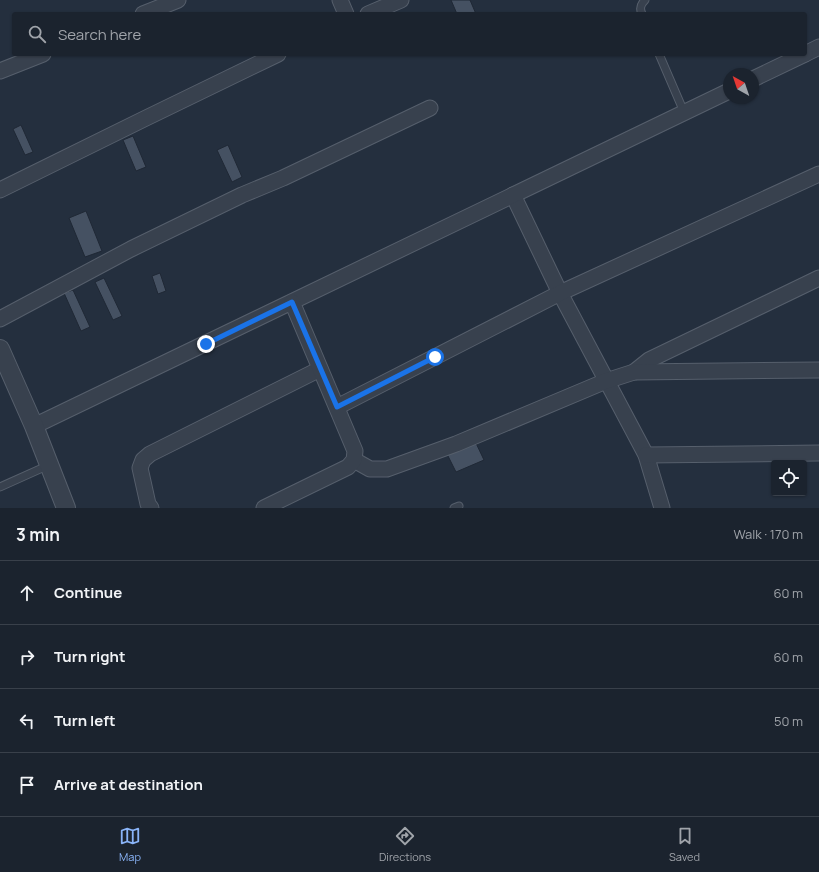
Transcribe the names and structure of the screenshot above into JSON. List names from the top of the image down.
{
  "north": "top left",
  "page": {
    "search": "Search here",
    "heading": ["3 min", "Walk · 170 m"],
    "list": [
      ["Continue", "60 m"],
      ["Turn right", "60 m"],
      ["Turn left", "50 m"],
      "Arrive at destination"
    ],
    "nav": ["Map", "Directions", "Saved"]
  }
}
